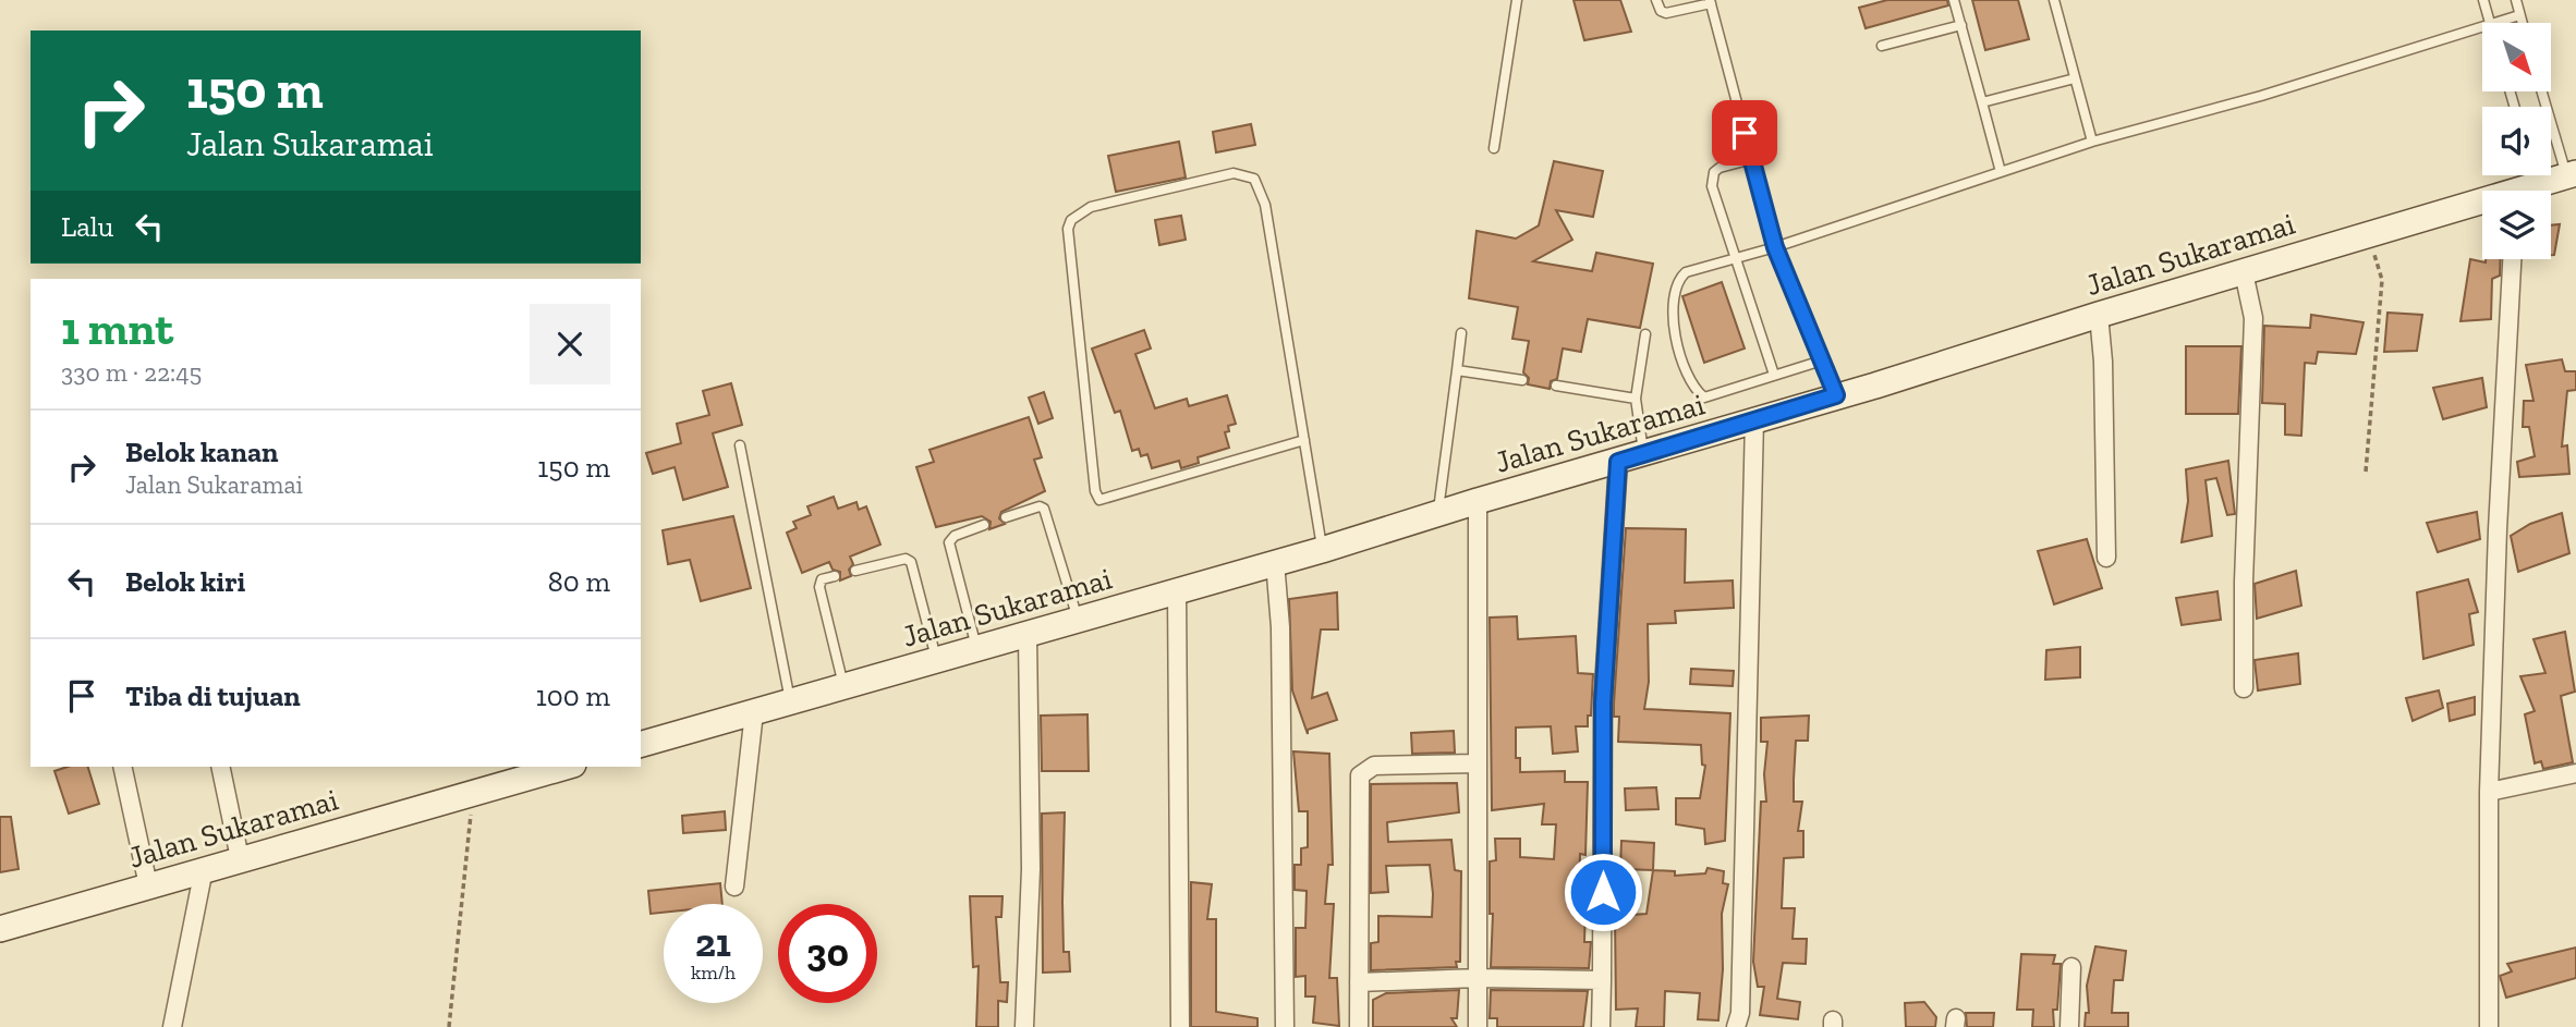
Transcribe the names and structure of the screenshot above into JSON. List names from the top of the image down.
{
  "streets": {
    "street": ["Jalan Sukaramai"]
  },
  "north": "bottom right",
  "page": {
    "turn": ["150 m", "Jalan Sukaramai"],
    "then": "Lalu",
    "heading": ["1 mnt", "330 m · 22:45"],
    "list": [
      {
        "name": "Belok kanan",
        "note": "Jalan Sukaramai",
        "value": "150 m"
      },
      {
        "name": "Belok kiri",
        "value": "80 m"
      },
      {
        "name": "Tiba di tujuan",
        "value": "100 m"
      }
    ],
    "speed": "21 km/h",
    "limit": "30"
  }
}
